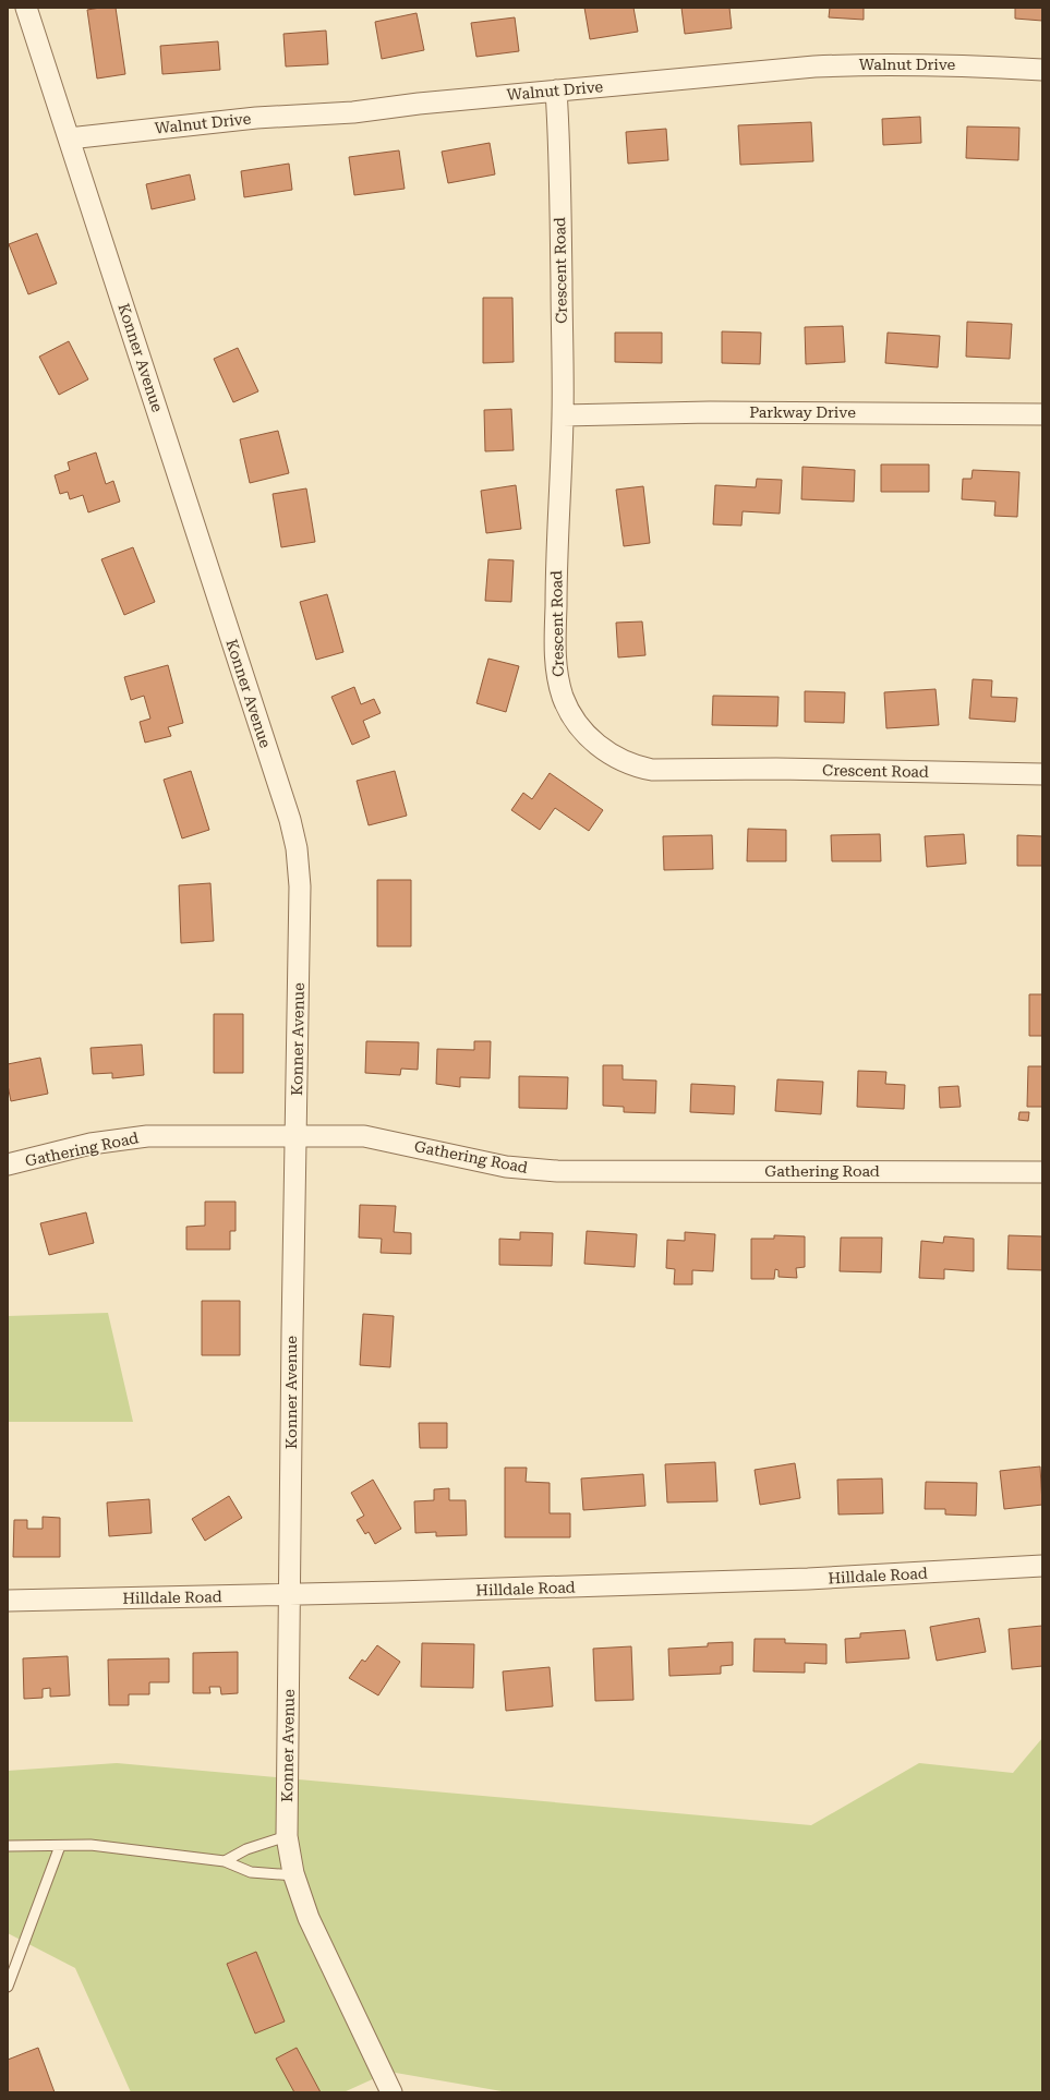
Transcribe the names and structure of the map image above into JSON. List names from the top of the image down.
{
  "streets": {
    "street": [
      "Walnut Drive",
      "Crescent Road",
      "Konner Avenue",
      "Parkway Drive",
      "Gathering Road",
      "Hilldale Road"
    ]
  },
  "crossings": [
    ["Walnut Drive", "Crescent Road"],
    ["Walnut Drive", "Konner Avenue"],
    ["Crescent Road", "Parkway Drive"],
    ["Konner Avenue", "Gathering Road"],
    ["Konner Avenue", "Hilldale Road"]
  ]
}
